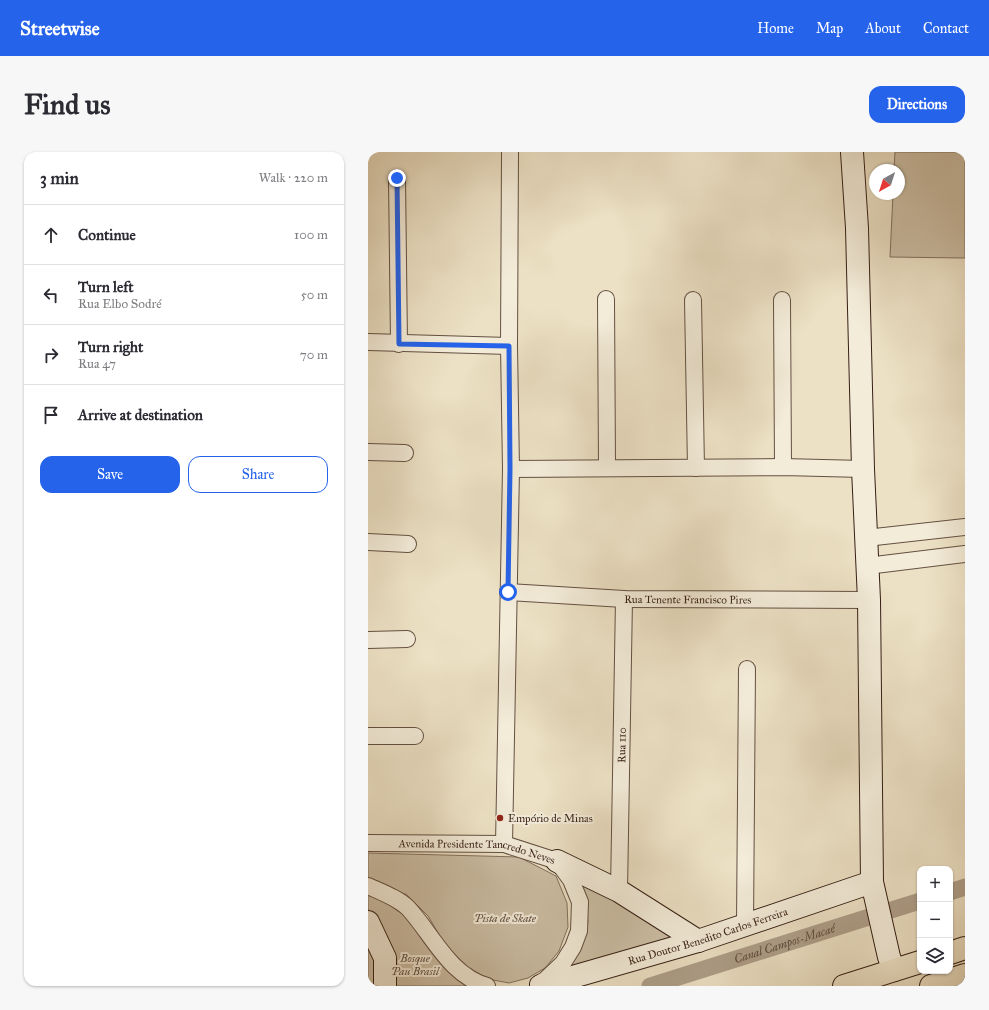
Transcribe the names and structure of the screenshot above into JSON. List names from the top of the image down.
{
  "streets": {
    "street": [
      "Rua Tenente Francisco Pires",
      "Rua 110",
      "Avenida Presidente Tancredo Neves",
      "Rua Doutor Benedito Carlos Ferreira"
    ]
  },
  "crossings": [
    ["Rua Tenente Francisco Pires", "Rua 110"]
  ],
  "water": ["Canal Campos-Macaé"],
  "parks": ["Pista de Skate", "Bosque Pau Brasil"],
  "places": ["Empório de Minas"],
  "north": "bottom left",
  "page": {
    "header": "Streetwise",
    "nav": [
      "Home",
      "Map",
      "About",
      "Contact"
    ],
    "buttons": [
      "Directions",
      ["Save", "Share"]
    ],
    "title": "Find us",
    "heading": ["3 min", "Walk · 220 m"],
    "list": [
      ["Continue", "100 m"],
      ["Turn left", "Rua Elbo Sodré", "50 m"],
      ["Turn right", "Rua 47", "70 m"],
      "Arrive at destination"
    ],
    "map_buttons": ["+", "−"]
  }
}
